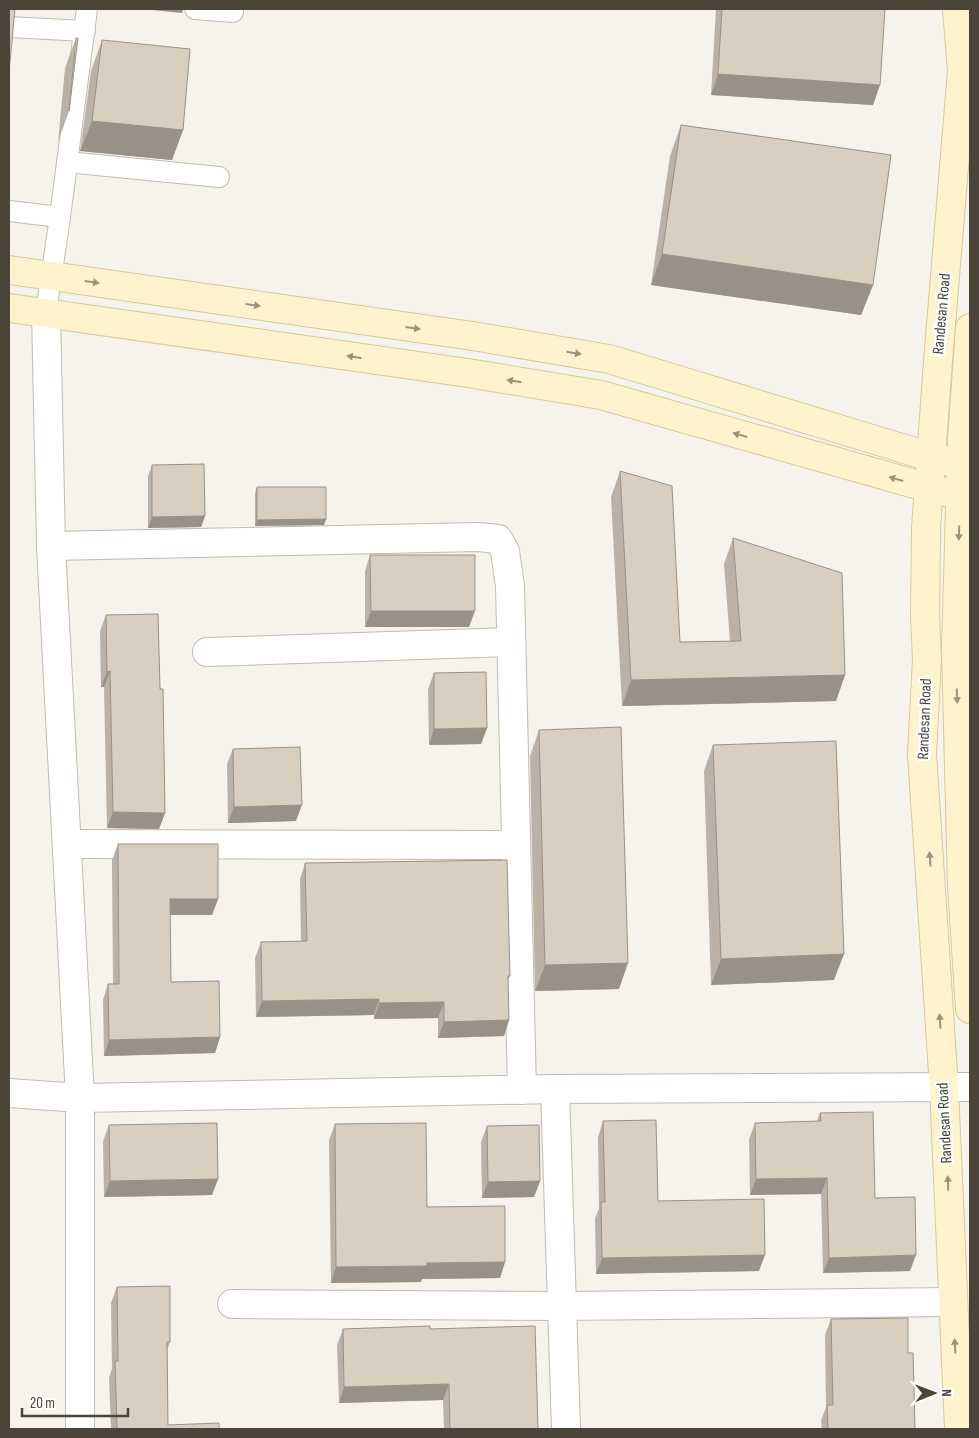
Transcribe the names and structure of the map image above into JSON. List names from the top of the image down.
{
  "streets": {
    "street": ["Randesan Road"]
  },
  "scale_bar": "20 m",
  "north": "right"
}
